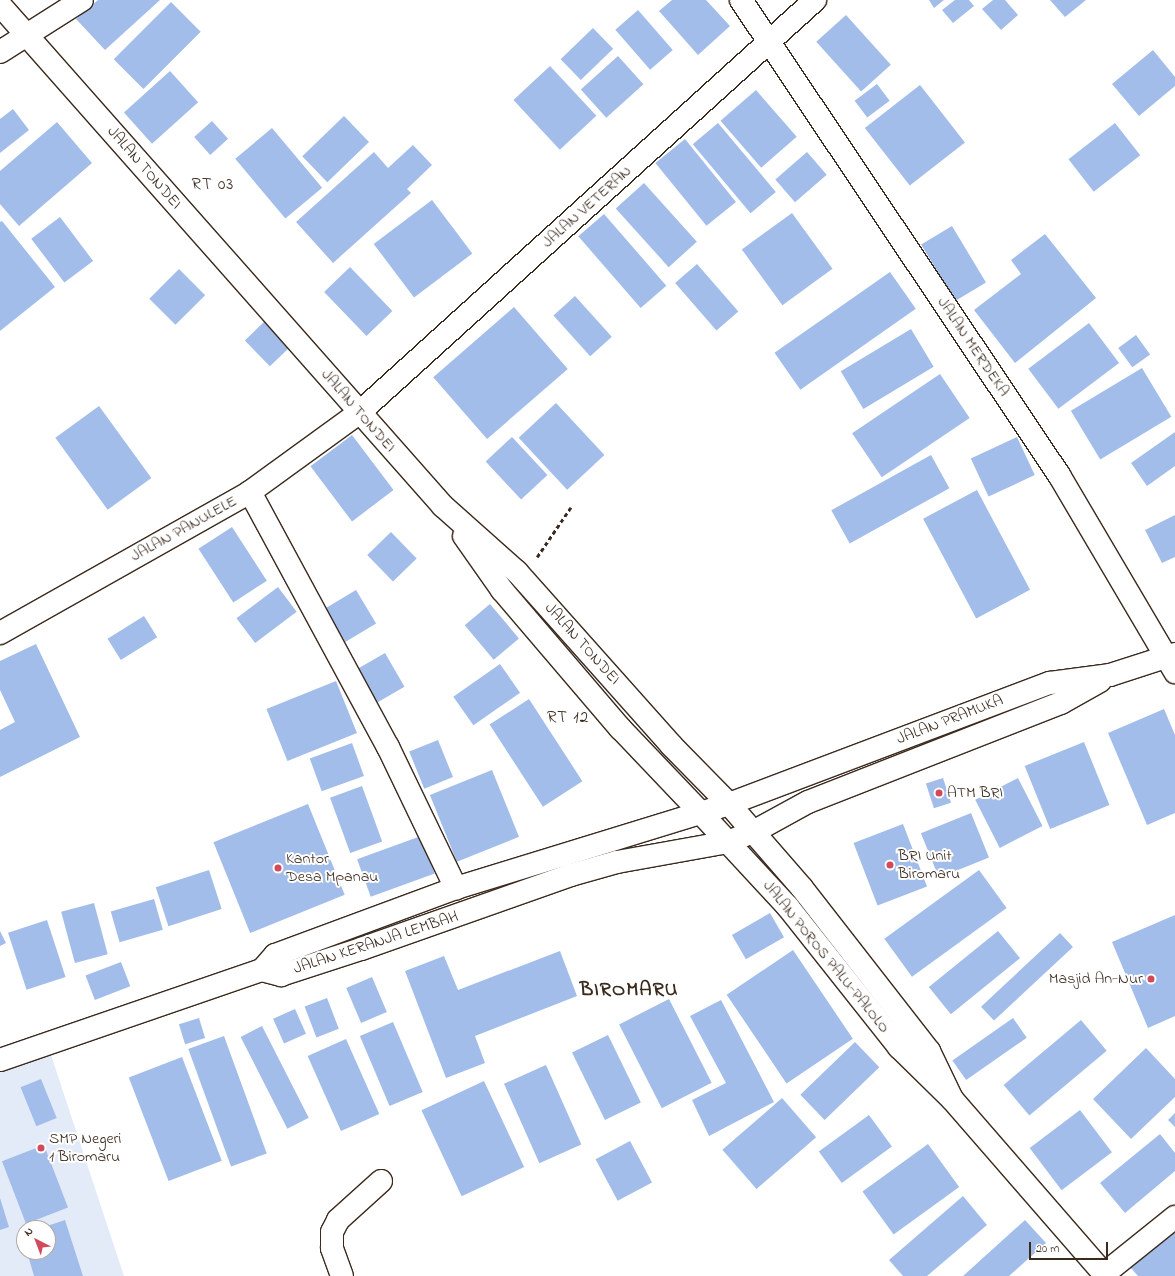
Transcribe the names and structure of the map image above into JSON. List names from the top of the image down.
{
  "streets": {
    "street": [
      "JALAN TONDEI",
      "JALAN VETERAN",
      "JALAN MERDEKA",
      "JALAN PANULELE",
      "JALAN PRAMUKA",
      "JALAN KERANJA LEMBAH",
      "JALAN POROS PALU-PALOLO"
    ]
  },
  "crossings": [
    ["JALAN TONDEI", "JALAN VETERAN"],
    ["JALAN TONDEI", "JALAN PANULELE"],
    ["JALAN TONDEI", "JALAN PRAMUKA"],
    ["JALAN TONDEI", "JALAN POROS PALU-PALOLO"],
    ["JALAN VETERAN", "JALAN MERDEKA"],
    ["JALAN VETERAN", "JALAN PANULELE"],
    ["JALAN MERDEKA", "JALAN PRAMUKA"],
    ["JALAN PRAMUKA", "JALAN KERANJA LEMBAH"],
    ["JALAN PRAMUKA", "JALAN POROS PALU-PALOLO"],
    ["JALAN KERANJA LEMBAH", "JALAN POROS PALU-PALOLO"]
  ],
  "districts": ["RT 03", "RT 12", "BIROMARU"],
  "places": [
    "ATM BRI",
    "BRI Unit Biromaru",
    "Kantor Desa Mpanau",
    "Masjid An-Nur",
    "SMP Negeri 1 Biromaru"
  ],
  "scale_bar": "20 m",
  "north": "top left"
}
